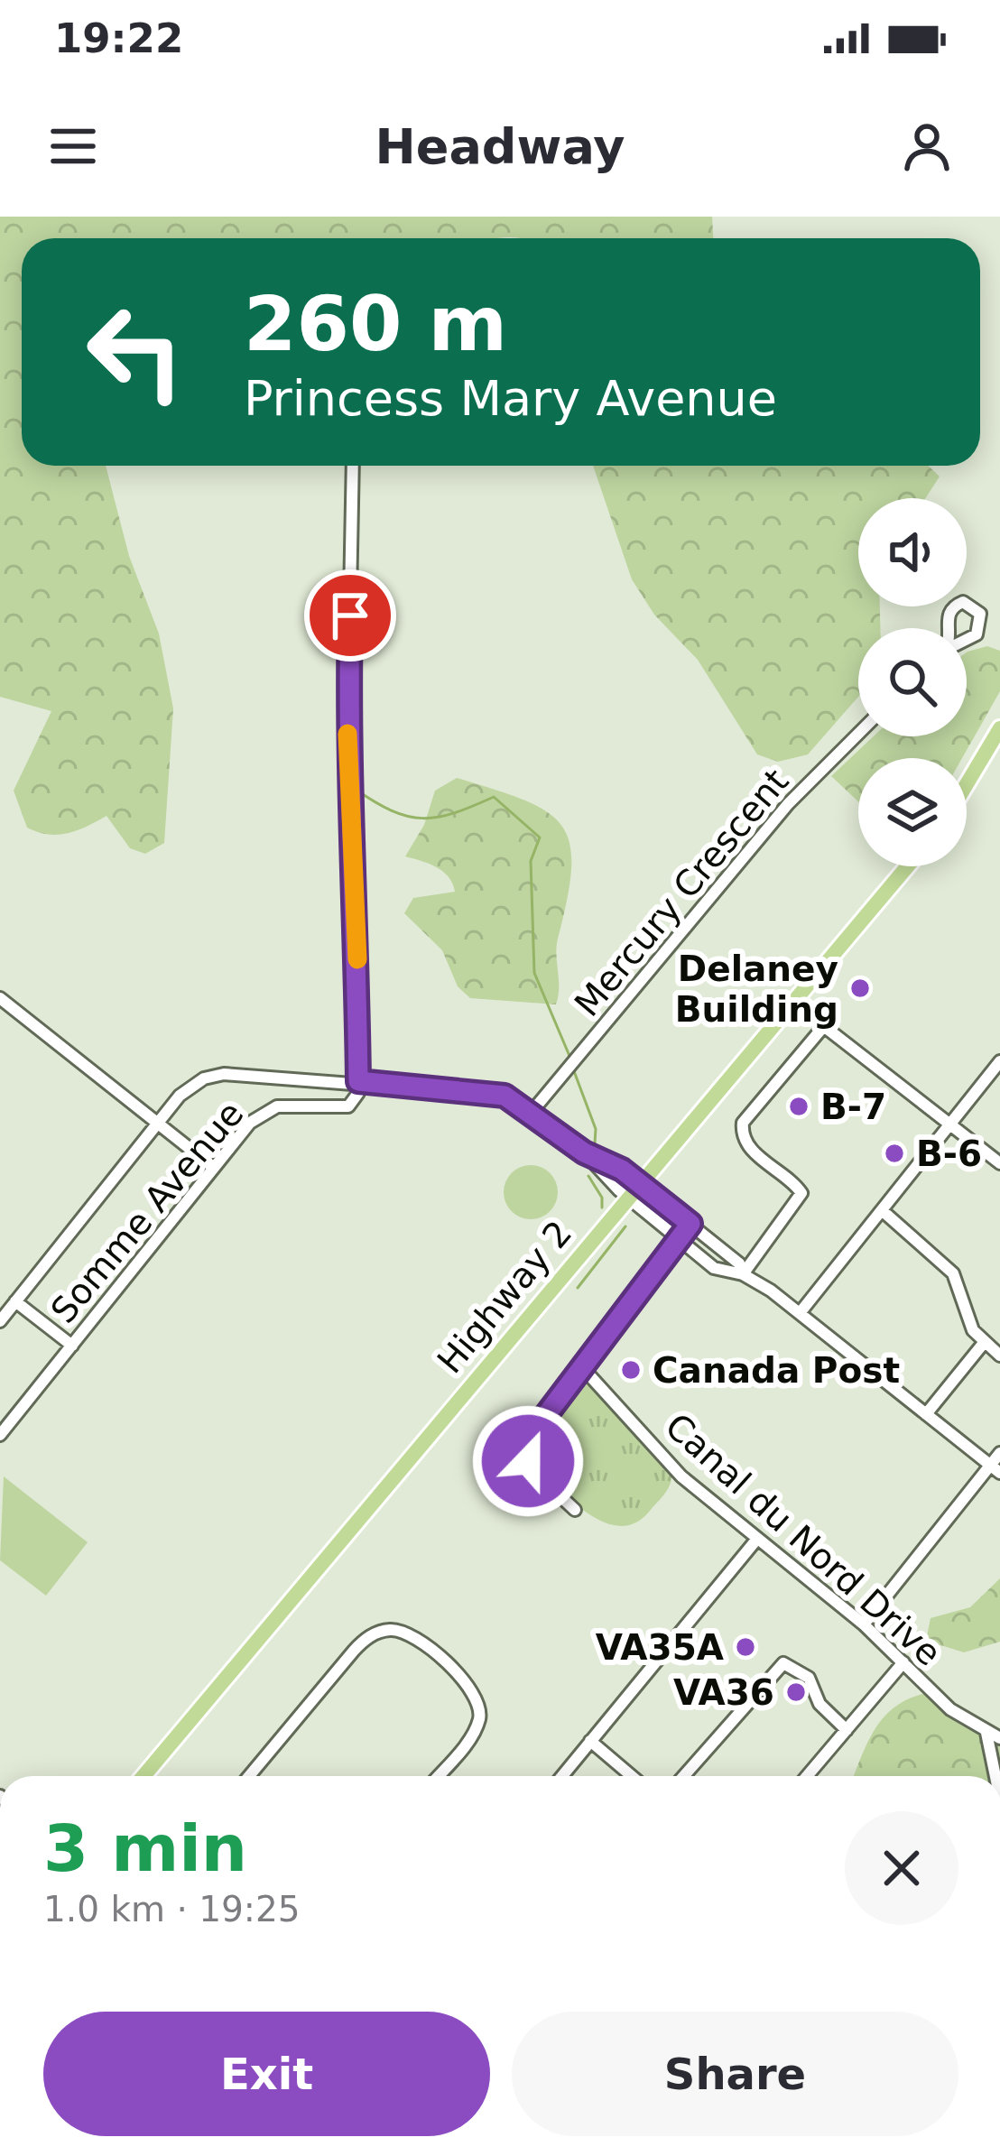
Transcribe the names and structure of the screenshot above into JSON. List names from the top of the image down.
{
  "streets": {
    "main road": ["Highway 2"],
    "street": ["Mercury Crescent", "Somme Avenue", "Canal du Nord Drive"]
  },
  "places": [
    "Delaney Building",
    "B-7",
    "B-6",
    "Canada Post",
    "VA35A",
    "VA36"
  ],
  "page": {
    "status": "19:22",
    "header": "Headway",
    "turn": ["260 m", "Princess Mary Avenue"],
    "heading": ["3 min", "1.0 km · 19:25"],
    "buttons": ["Exit", "Share"]
  }
}
